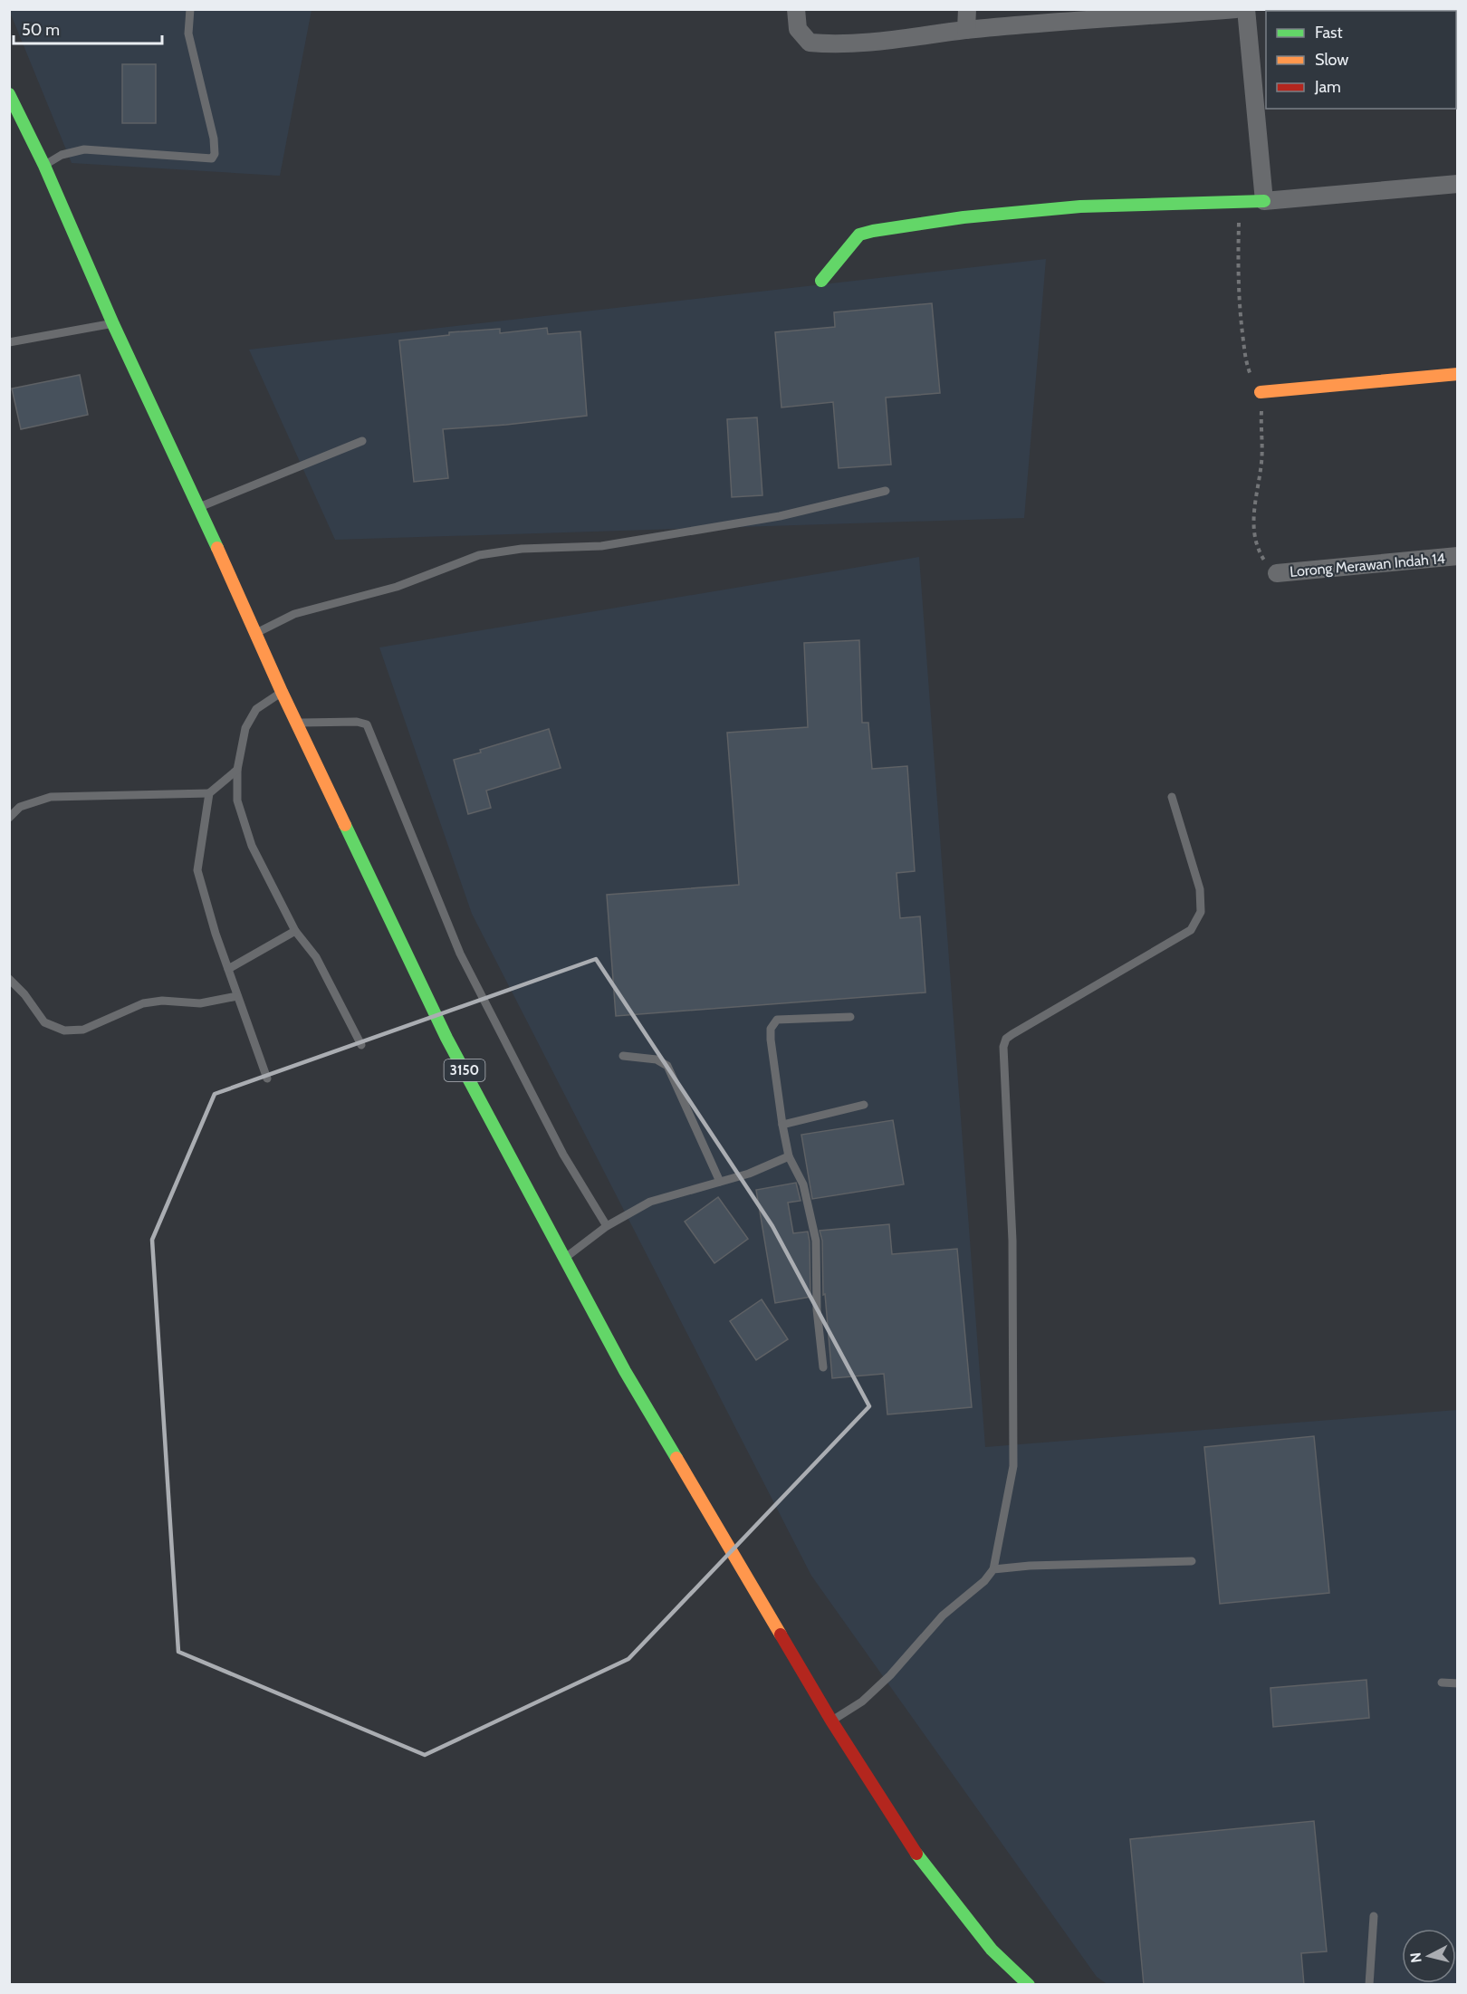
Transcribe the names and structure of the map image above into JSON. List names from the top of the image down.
{
  "streets": {
    "main road": ["3150"],
    "street": ["Lorong Merawan Indah 14"]
  },
  "legend": ["Fast", "Slow", "Jam"],
  "scale_bar": "50 m",
  "north": "left"
}
